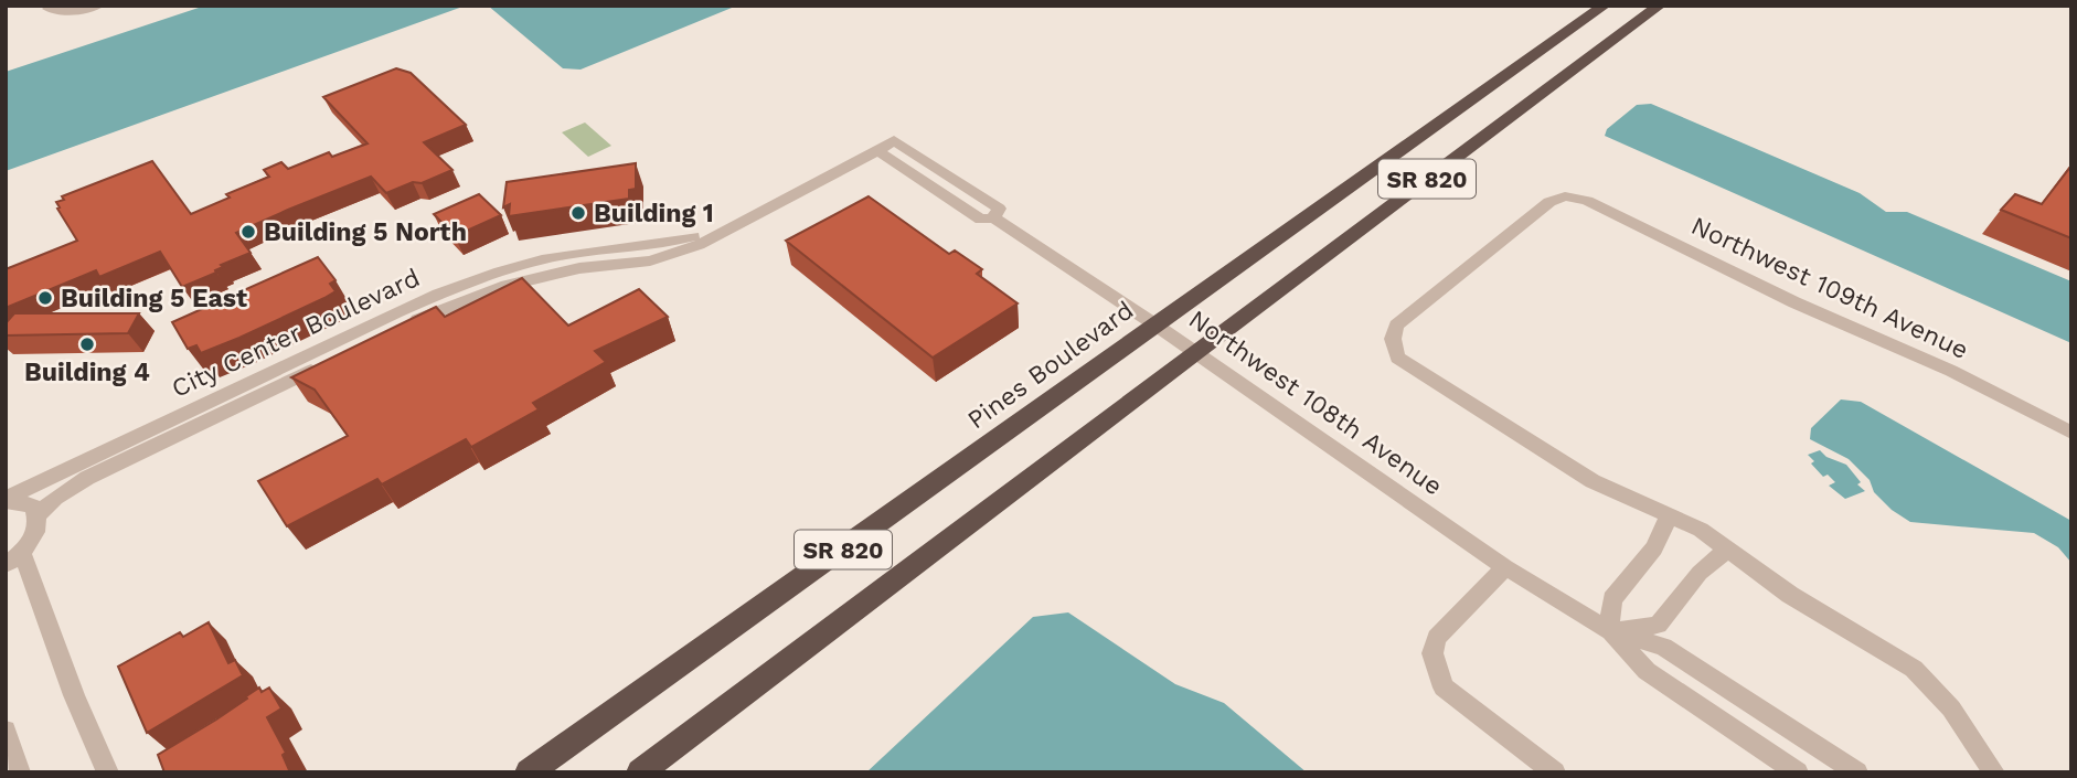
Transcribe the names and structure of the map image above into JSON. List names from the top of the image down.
{
  "streets": {
    "highway": ["SR 820", "Pines Boulevard"],
    "street": ["Northwest 109th Avenue", "City Center Boulevard", "Northwest 108th Avenue"]
  },
  "crossings": [
    ["SR 820", "Northwest 108th Avenue"],
    ["City Center Boulevard", "Northwest 108th Avenue"],
    ["Pines Boulevard", "Northwest 108th Avenue"]
  ],
  "places": [
    "Building 1",
    "Building 5 North",
    "Building 5 East",
    "Building 4"
  ]
}
